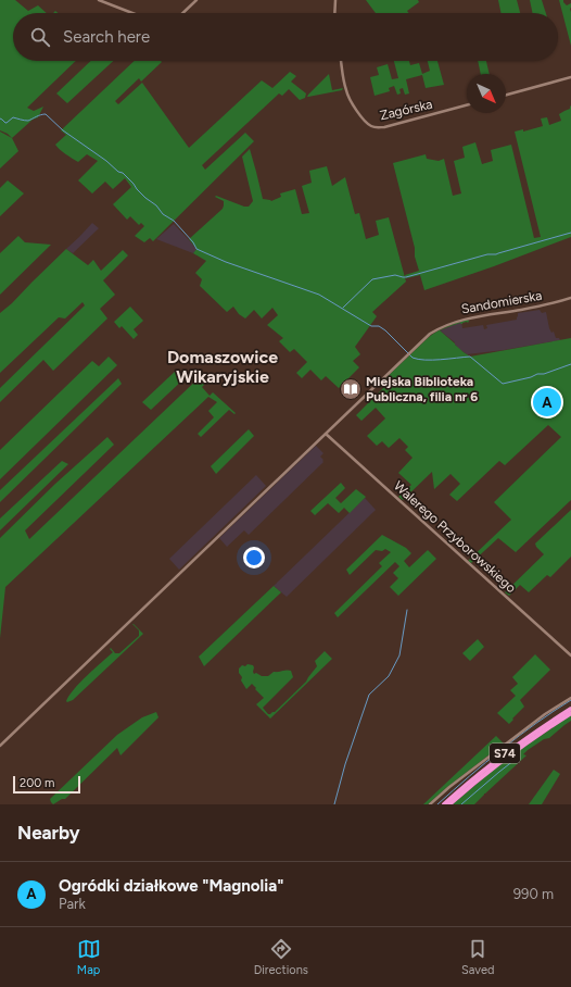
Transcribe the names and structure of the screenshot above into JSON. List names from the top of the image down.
{
  "streets": {
    "highway": ["S74"],
    "street": ["Zagórska", "Sandomierska", "Walerego Przyborowskiego"]
  },
  "crossings": [
    ["Sandomierska", "Walerego Przyborowskiego"]
  ],
  "districts": ["Domaszowice Wikaryjskie"],
  "places": {
    "library": ["Miejska Biblioteka Publiczna, filia nr 6"]
  },
  "scale_bar": "200 m",
  "north": "bottom right",
  "page": {
    "search": "Search here",
    "pins": "A",
    "scale": "200 m",
    "heading": "Nearby",
    "list": [
      {
        "mark": "A",
        "name": "Ogródki działkowe \"Magnolia\"",
        "note": "Park",
        "value": "990 m"
      }
    ],
    "nav": ["Map", "Directions", "Saved"]
  }
}
